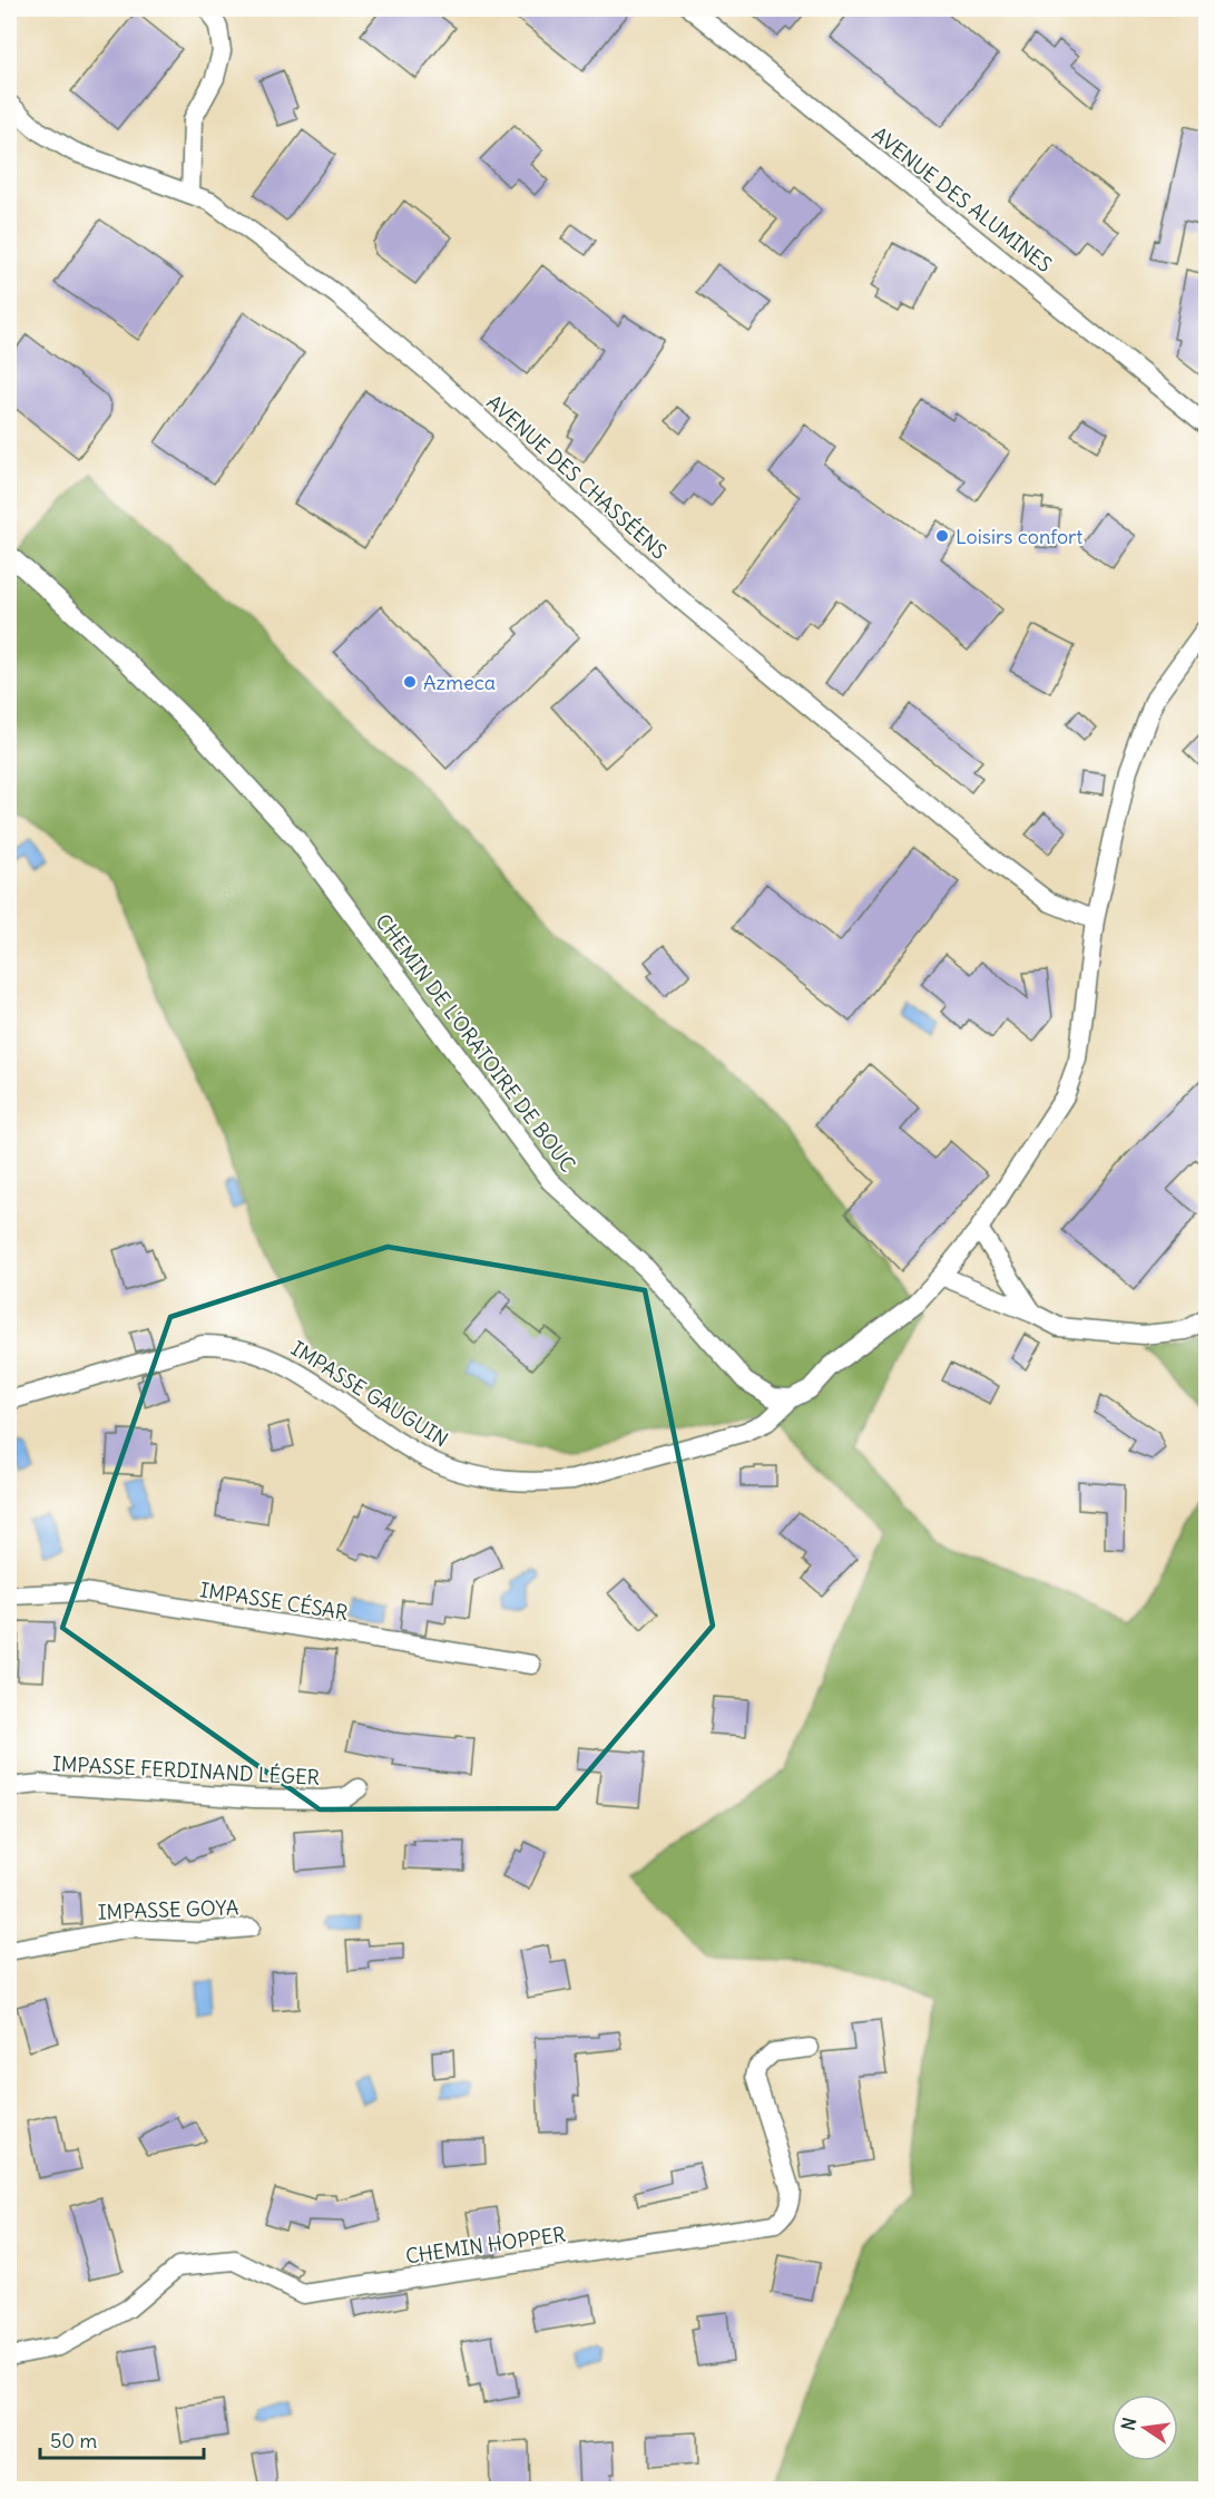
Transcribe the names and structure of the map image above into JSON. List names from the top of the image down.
{
  "streets": {
    "street": [
      "AVENUE DES ALUMINES",
      "AVENUE DES CHASSÉENS",
      "CHEMIN DE L'ORATOIRE DE BOUC",
      "IMPASSE GAUGUIN",
      "IMPASSE CÉSAR",
      "IMPASSE FERDINAND LÉGER",
      "IMPASSE GOYA",
      "CHEMIN HOPPER"
    ]
  },
  "crossings": [
    ["CHEMIN DE L'ORATOIRE DE BOUC", "IMPASSE GAUGUIN"]
  ],
  "places": ["Loisirs confort", "Azmeca"],
  "scale_bar": "50 m",
  "north": "left"
}
